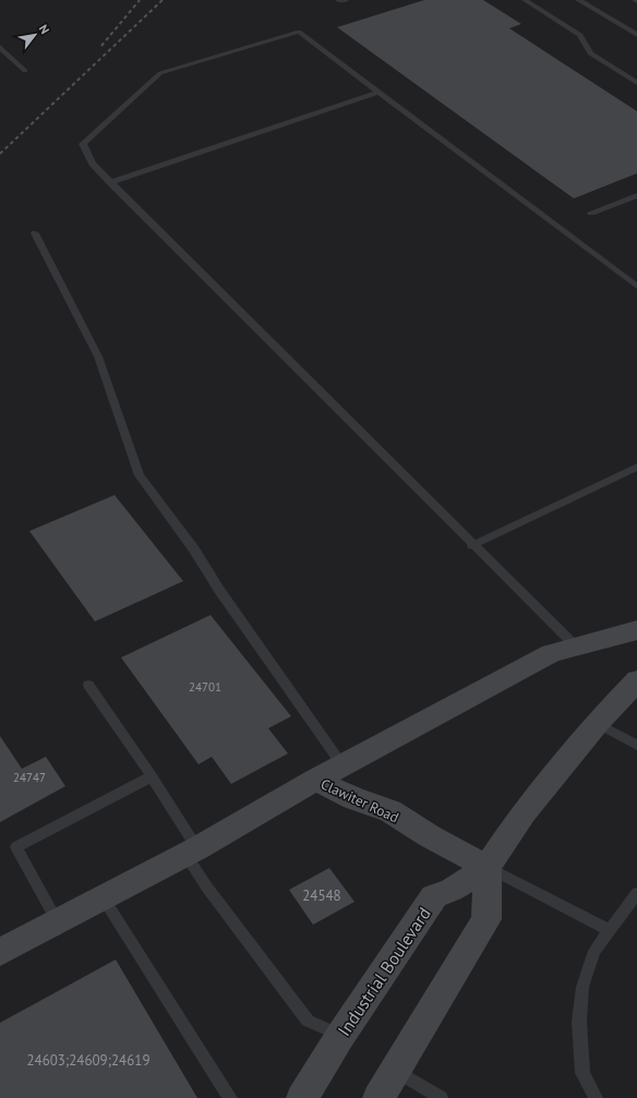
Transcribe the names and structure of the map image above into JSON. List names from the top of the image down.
{
  "streets": {
    "main road": ["Clawiter Road", "Industrial Boulevard"]
  },
  "crossings": [
    ["Clawiter Road", "Industrial Boulevard"]
  ],
  "house_numbers": [
    "24701",
    "24747",
    "24548",
    "24603;24609;24619"
  ],
  "north": "top right"
}
